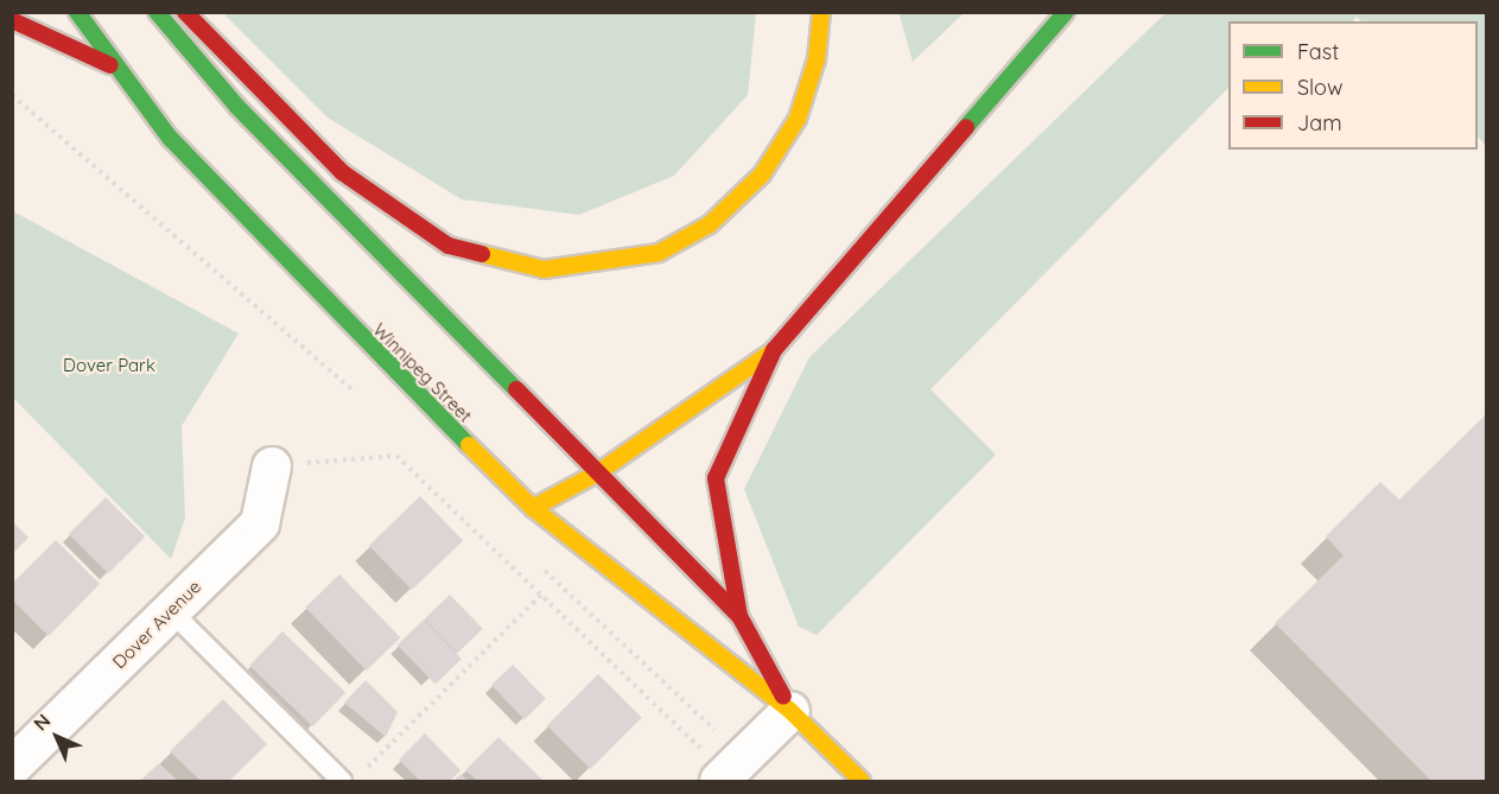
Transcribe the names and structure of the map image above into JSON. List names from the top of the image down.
{
  "streets": {
    "main road": ["Winnipeg Street"],
    "street": ["Dover Avenue"]
  },
  "parks": ["Dover Park"],
  "legend": ["Fast", "Slow", "Jam"],
  "north": "top left"
}
